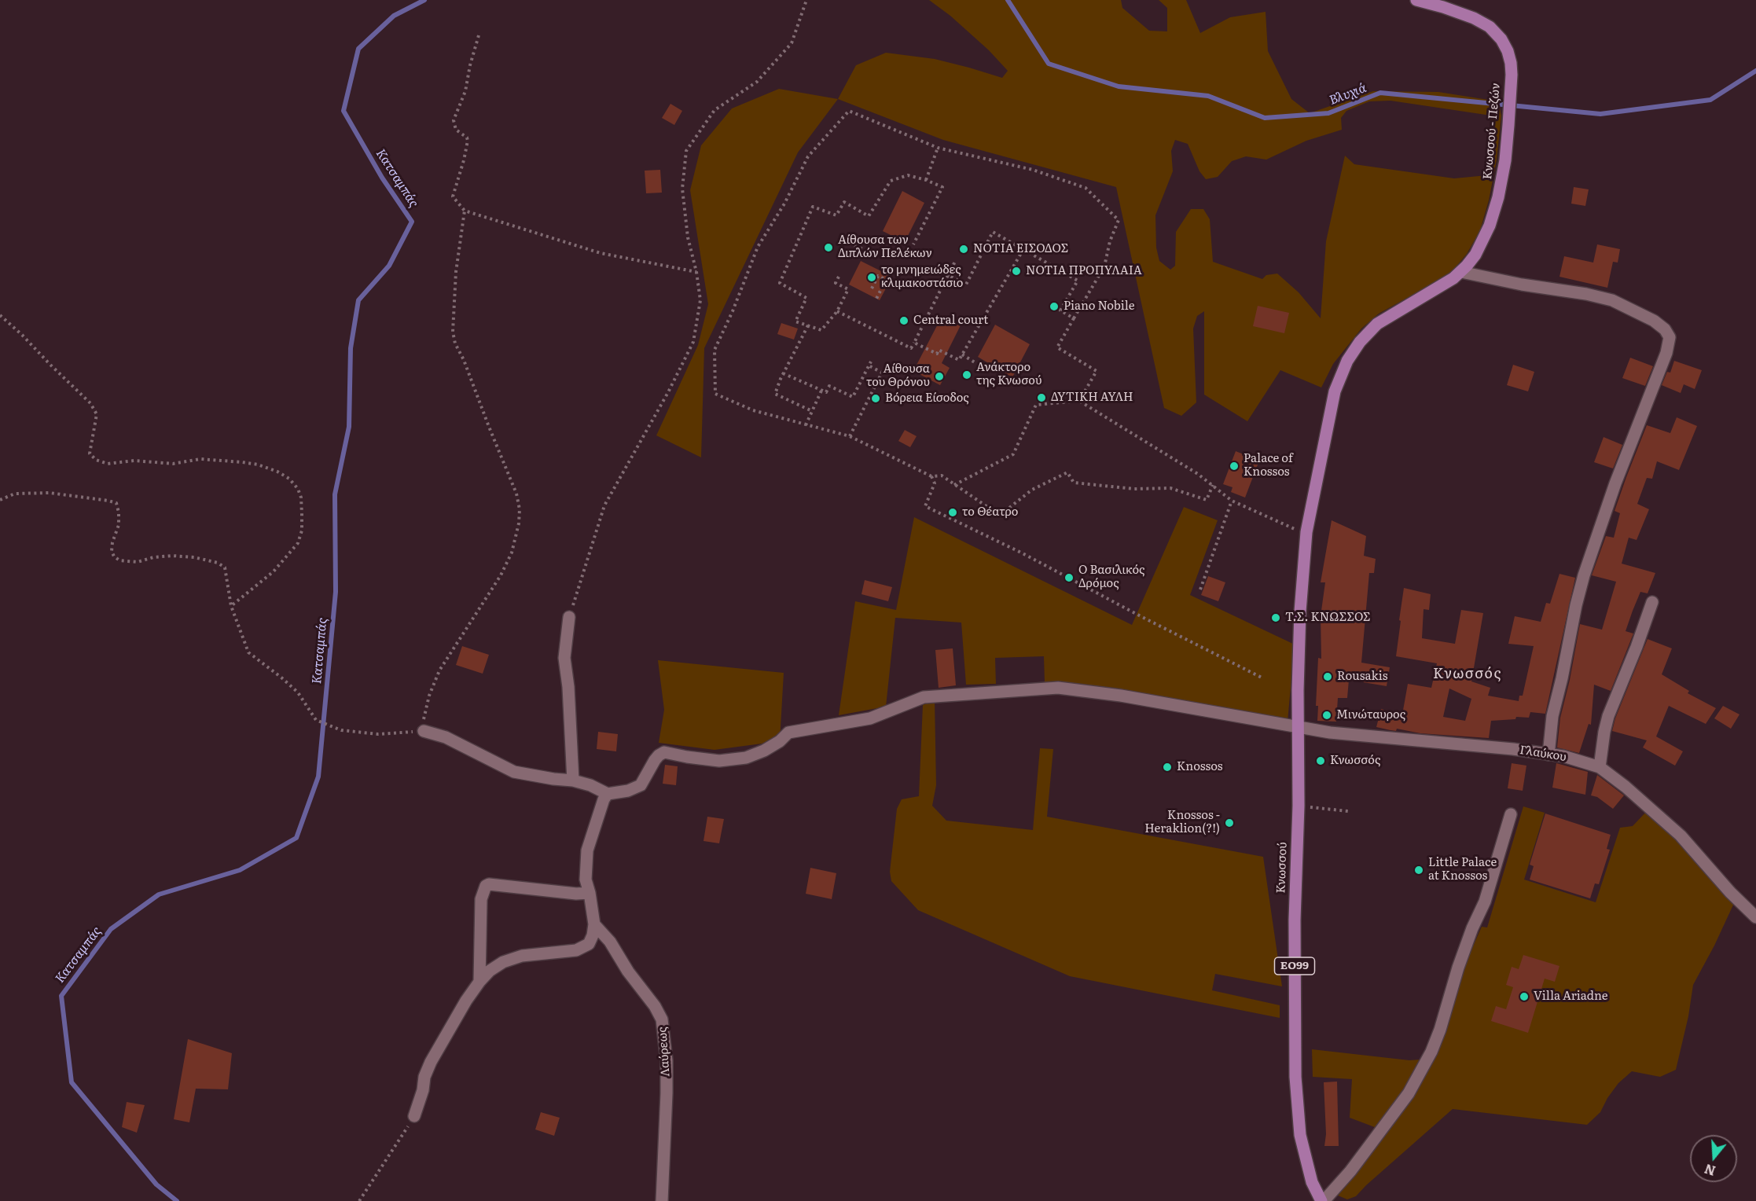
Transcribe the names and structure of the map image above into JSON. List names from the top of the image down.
{
  "streets": {
    "main road": ["Κνωσσού - Πεζών", "Κνωσσού", "ΕΟ99"],
    "street": ["Γλαύκου", "Λαύρεως"]
  },
  "crossings": [
    ["Κνωσσού - Πεζών", "Κνωσσού"],
    ["Γλαύκου", "Κνωσσού"]
  ],
  "districts": ["Κνωσσός"],
  "water": ["Βλυχιά", "Κατσαμπάς"],
  "places": [
    "Αίθουσα των Διπλών Πελέκων",
    "ΝΟΤΙΑ ΕΙΣΟΔΟΣ",
    "NOTIA ΠΡΟΠΥΛΑΙΑ",
    "το μνημειώδες κλιμακοστάσιο",
    "Piano Nobile",
    "Central court",
    "Ανάκτορο της Κνωσού",
    "Αίθουσα του Θρόνου",
    "ΔΥΤΙΚΗ ΑΥΛΗ",
    "Βόρεια Είσοδος",
    "Palace of Knossos",
    "το Θέατρο",
    "Ο Βασιλικός Δρόμος",
    "Τ.Σ. ΚΝΩΣΣΟΣ",
    "Rousakis",
    "Μινώταυρος",
    "Κνωσσός",
    "Knossos",
    "Knossos - Heraklion(?!)",
    "Little Palace at Knossos",
    "Villa Ariadne"
  ],
  "north": "bottom"
}
